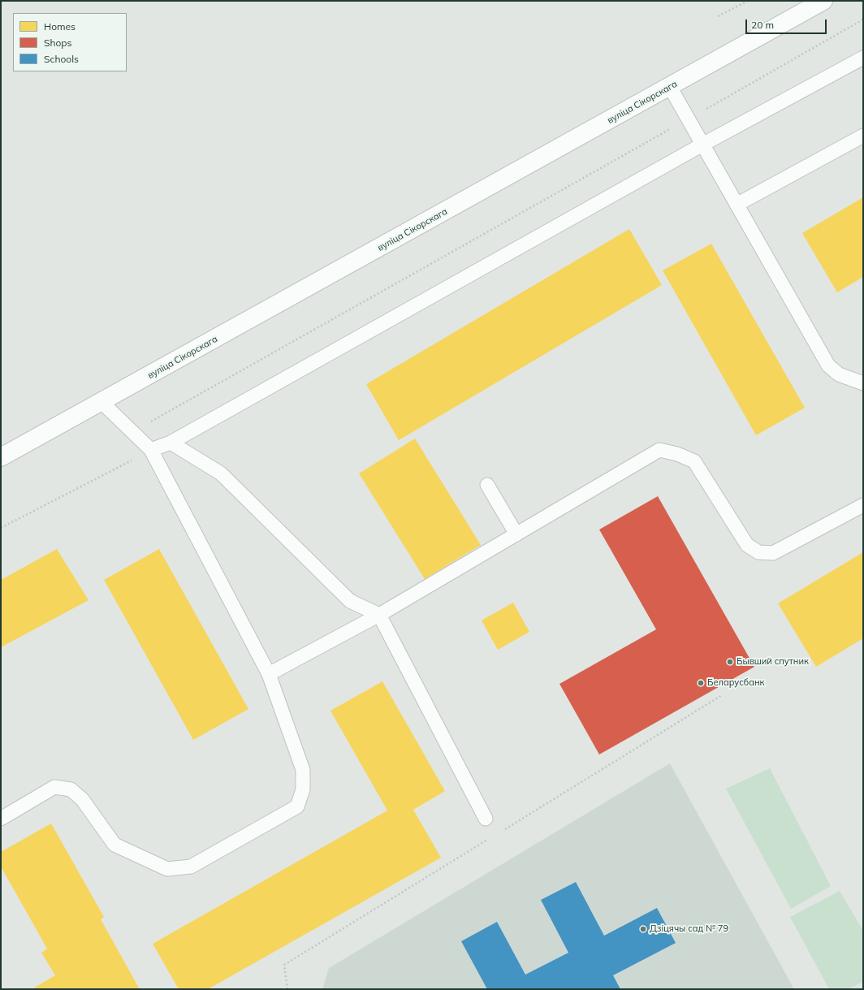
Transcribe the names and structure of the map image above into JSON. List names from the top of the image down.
{
  "streets": {
    "street": ["вуліца Сікорскага"]
  },
  "places": ["Бывший спутник", "Беларусбанк", "Дзіцячы сад № 79"],
  "legend": ["Homes", "Shops", "Schools"],
  "scale_bar": "20 m"
}
